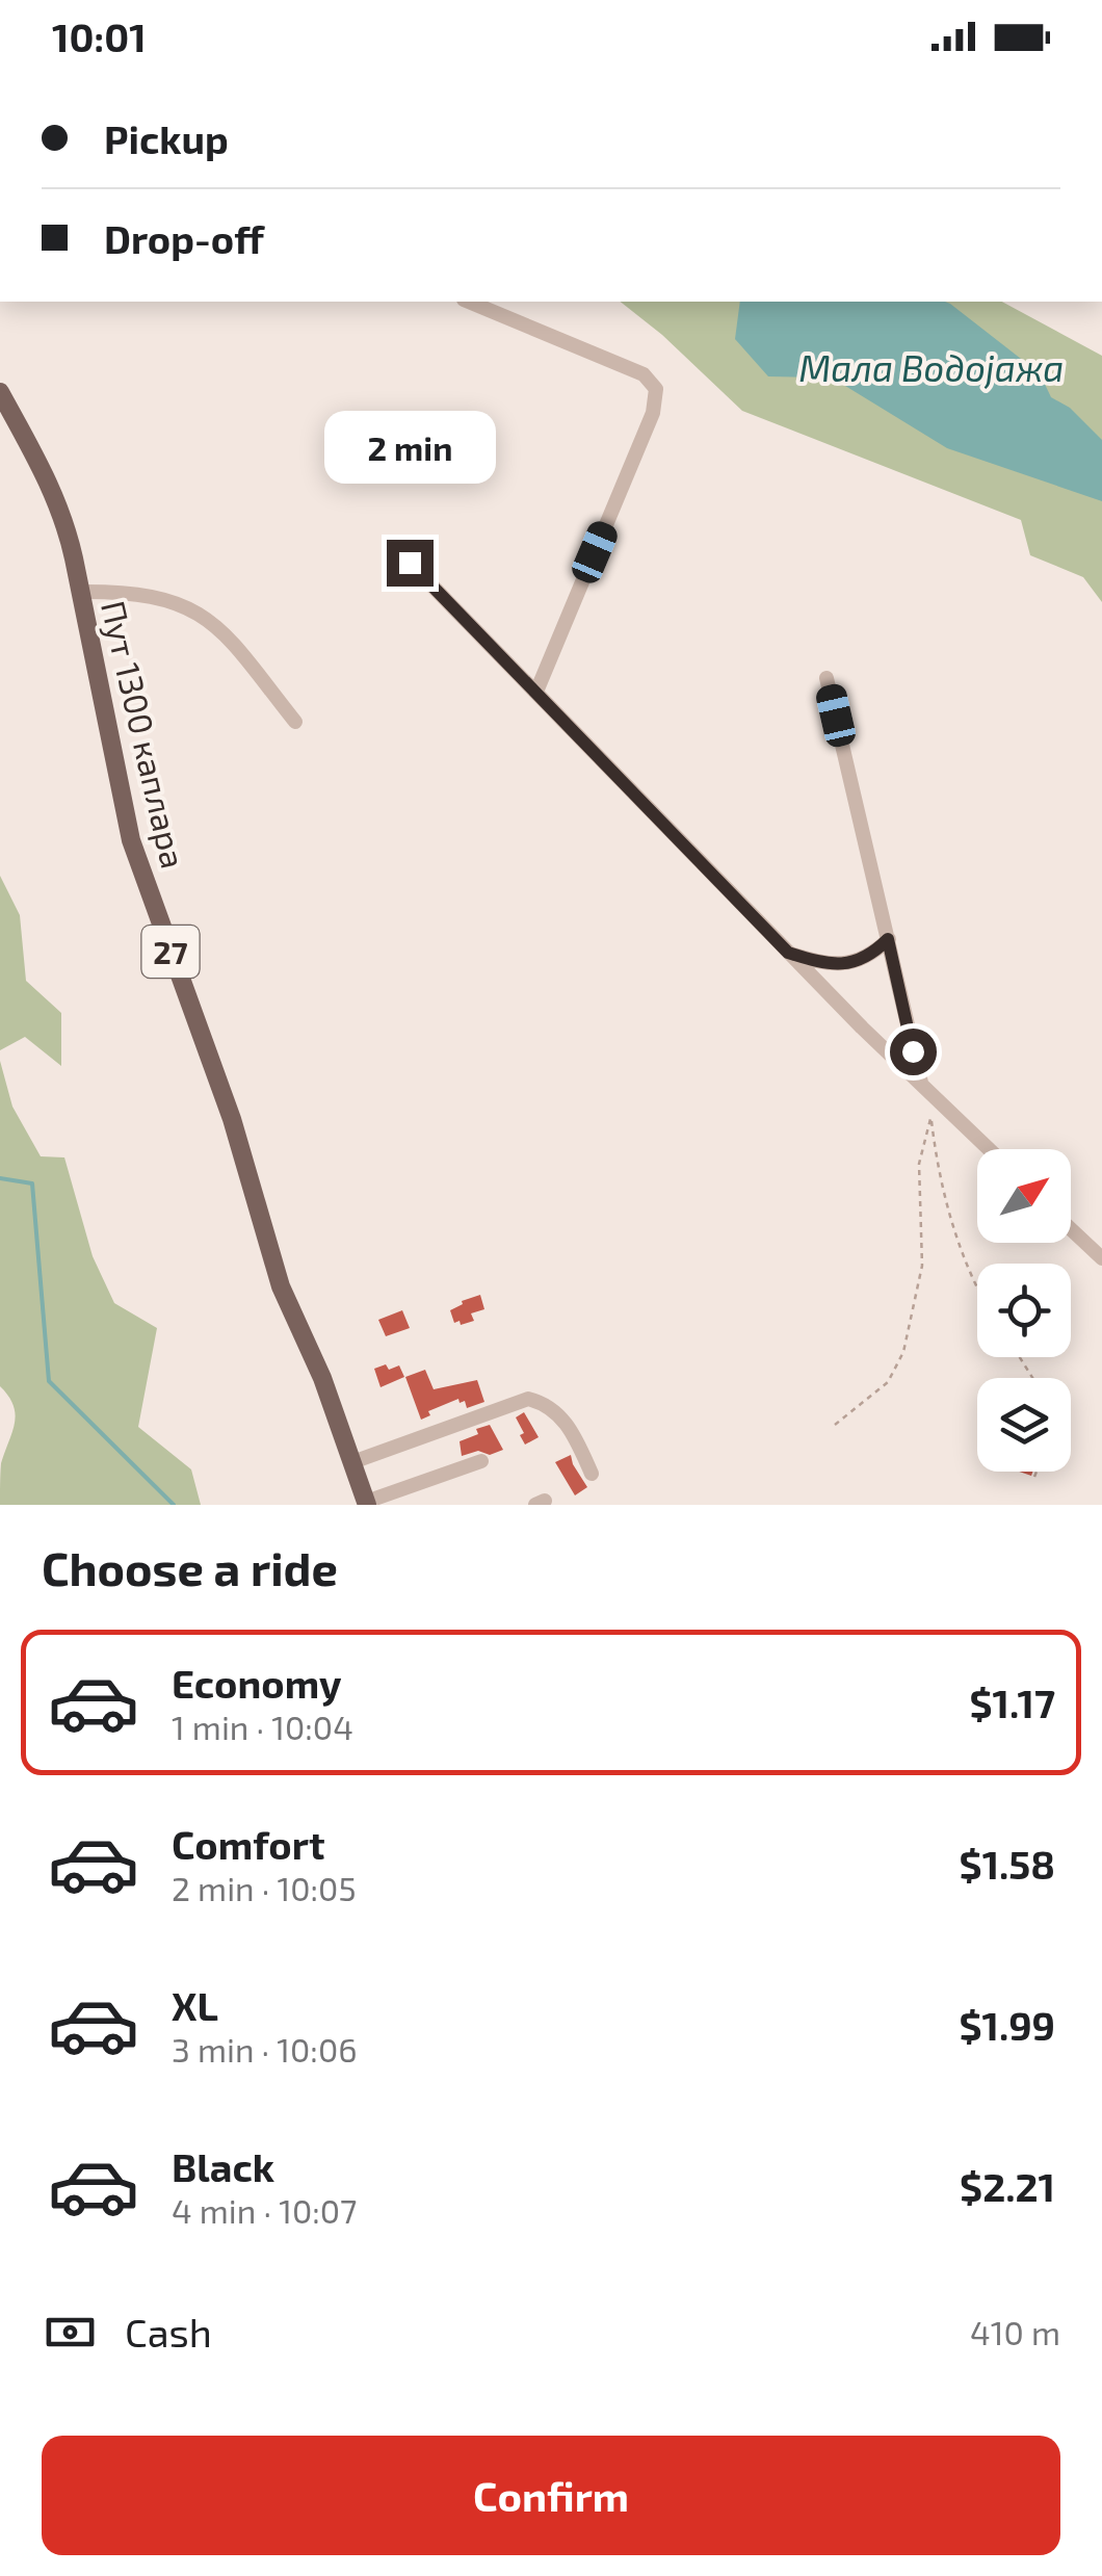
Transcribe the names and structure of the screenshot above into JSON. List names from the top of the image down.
{
  "streets": {
    "main road": ["Пут 1300 каплара", "27"]
  },
  "water": ["Мала Водојажа"],
  "north": "top right",
  "page": {
    "status": "10:01",
    "banner": ["Pickup", "Drop-off"],
    "bubble": "2 min",
    "heading": "Choose a ride",
    "list": [
      {
        "name": "Economy",
        "note": "1 min · 10:04",
        "value": "$1.17"
      },
      {
        "name": "Comfort",
        "note": "2 min · 10:05",
        "value": "$1.58"
      },
      {
        "name": "XL",
        "note": "3 min · 10:06",
        "value": "$1.99"
      },
      {
        "name": "Black",
        "note": "4 min · 10:07",
        "value": "$2.21"
      }
    ],
    "pay": ["Cash", "410 m"],
    "buttons": "Confirm"
  }
}
